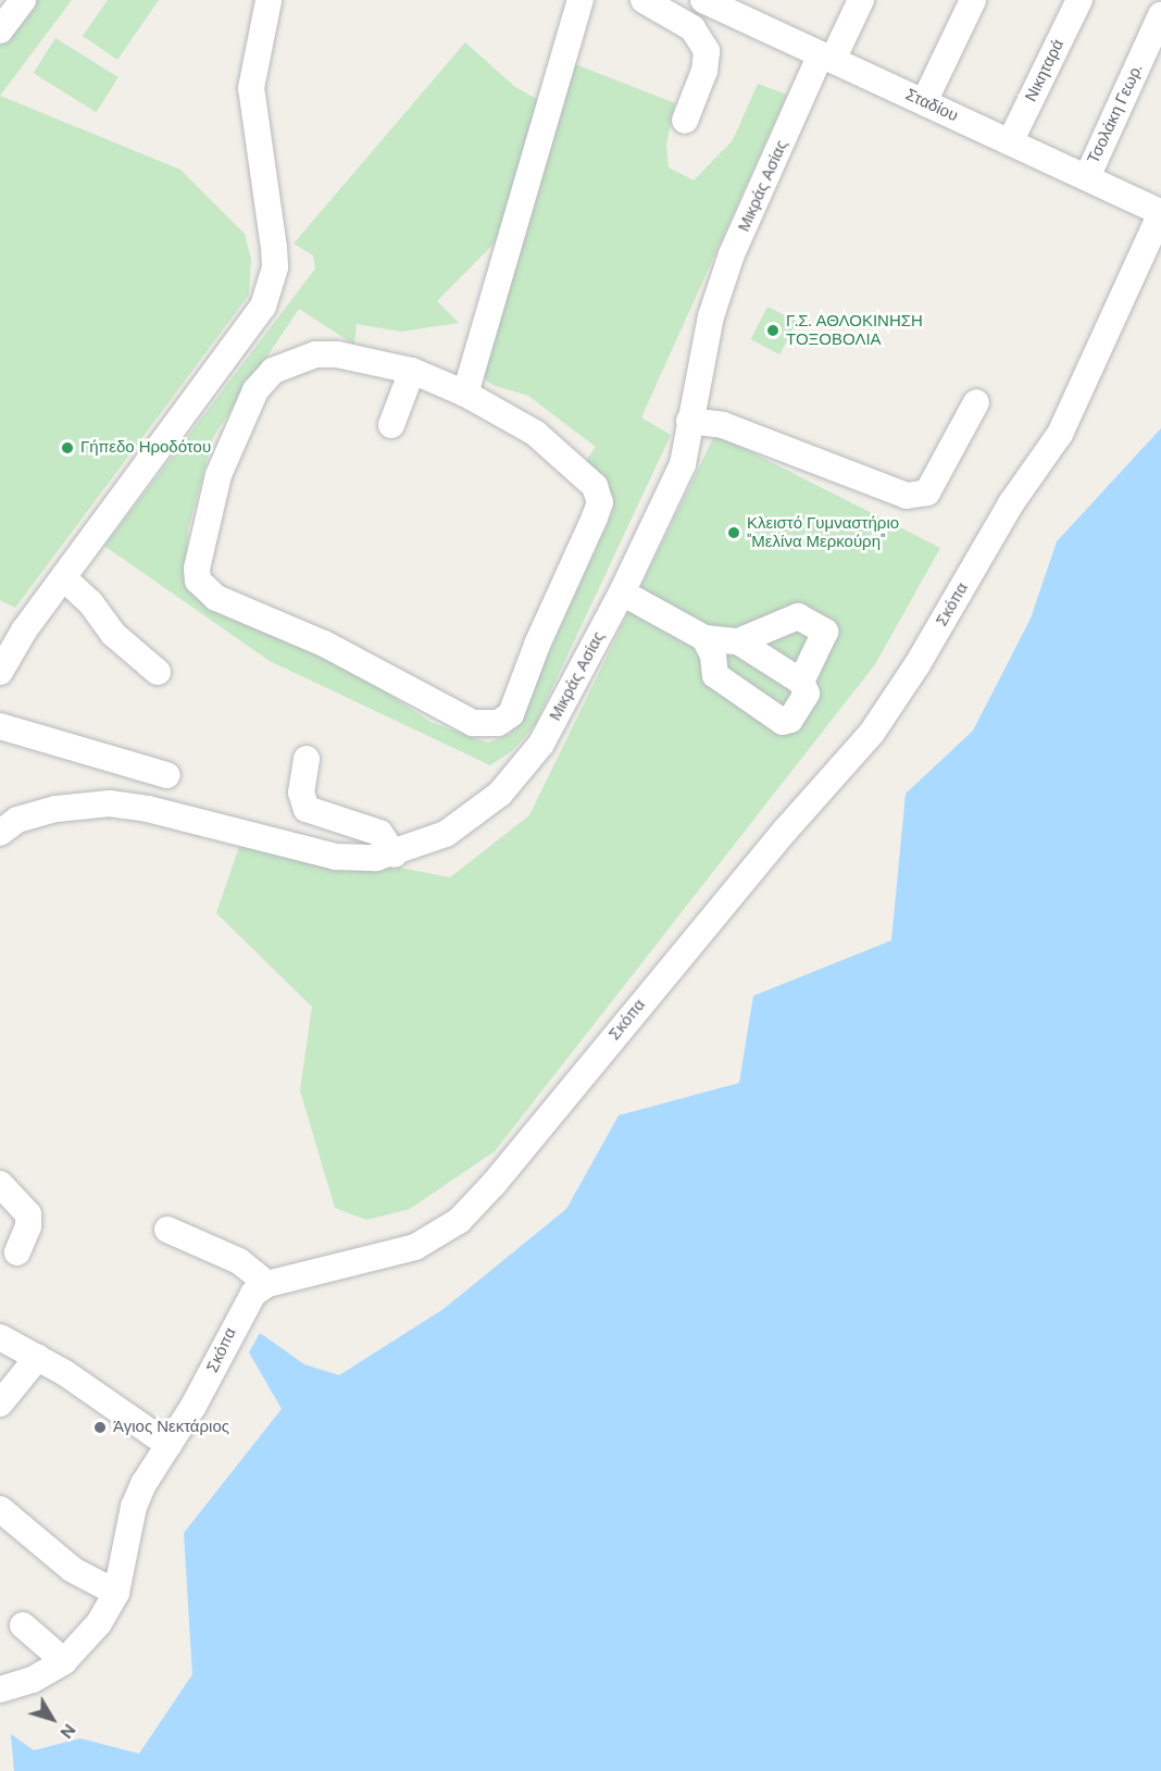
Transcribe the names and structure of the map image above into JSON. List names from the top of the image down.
{
  "streets": {
    "street": [
      "Νικηταρά",
      "Σταδίου",
      "Τσολάκη Γεωρ.",
      "Μικράς Ασίας",
      "Σκόπα"
    ]
  },
  "crossings": [
    ["Νικηταρά", "Σταδίου"],
    ["Σταδίου", "Τσολάκη Γεωρ."],
    ["Σταδίου", "Μικράς Ασίας"],
    ["Σταδίου", "Σκόπα"]
  ],
  "places": [
    "Γ.Σ. ΑΘΛΟΚΙΝΗΣΗ ΤΟΞΟΒΟΛΙΑ",
    "Γήπεδο Ηροδότου",
    "Κλειστό Γυμναστήριο \"Μελίνα Μερκούρη\"",
    "Άγιος Νεκτάριος"
  ],
  "north": "bottom right"
}
